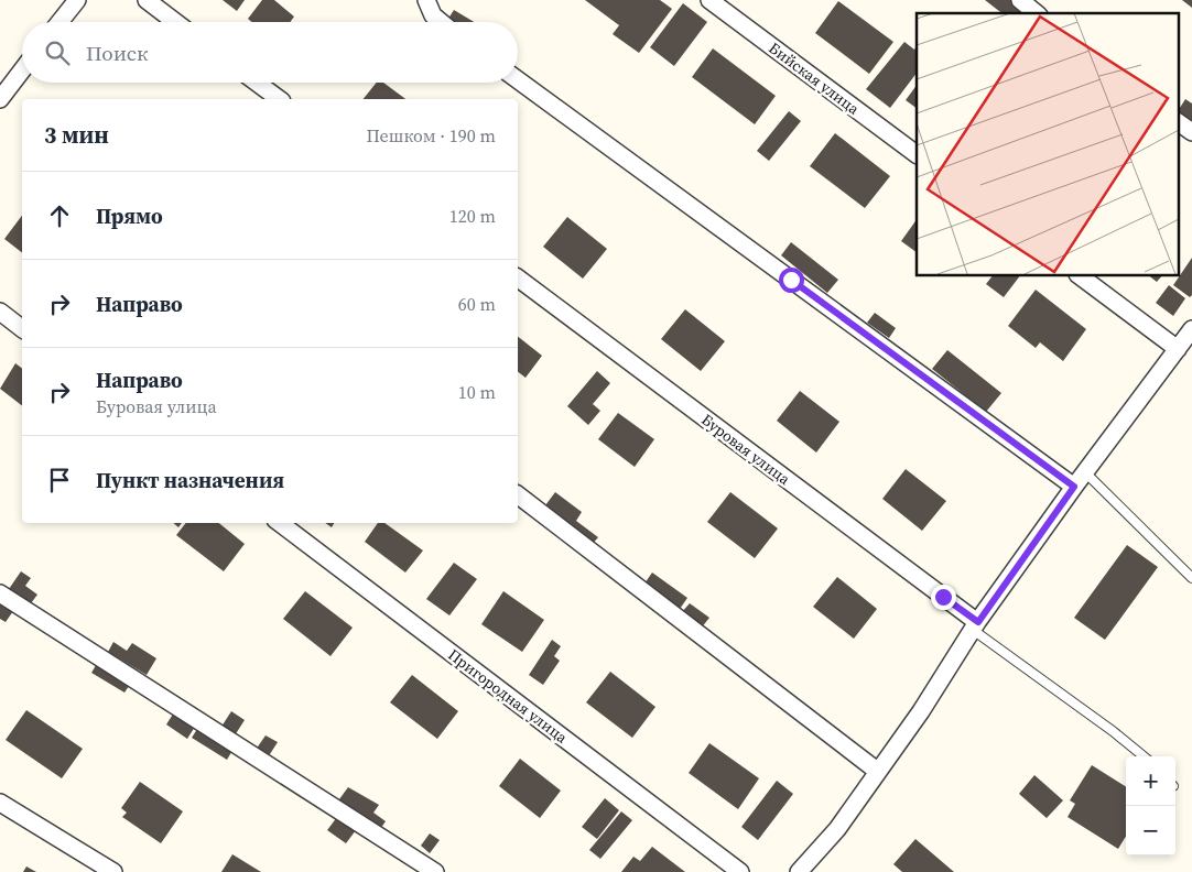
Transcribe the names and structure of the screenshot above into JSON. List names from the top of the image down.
{
  "streets": {
    "street": ["Бийская улица", "Буровая улица", "Пригородная улица"]
  },
  "page": {
    "search": "Поиск",
    "heading": ["3 мин", "Пешком · 190 m"],
    "list": [
      ["Прямо", "120 m"],
      ["Направо", "60 m"],
      ["Направо", "Буровая улица", "10 m"],
      "Пункт назначения"
    ],
    "map_buttons": ["+", "−"]
  }
}
